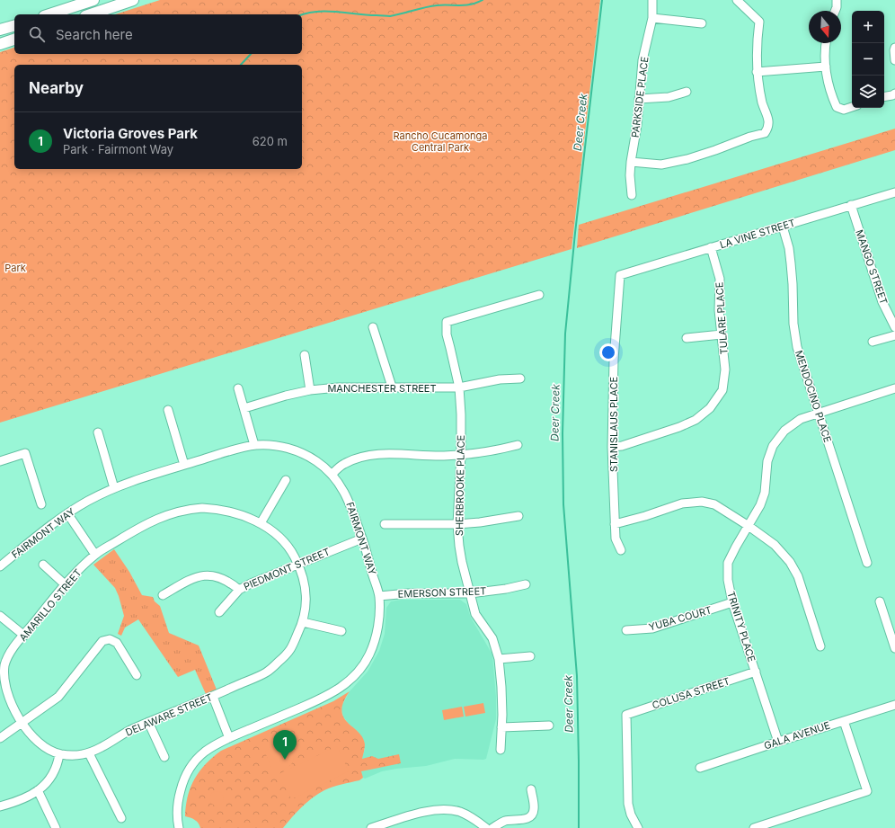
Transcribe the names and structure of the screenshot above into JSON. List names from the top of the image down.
{
  "streets": {
    "street": [
      "PARKSIDE PLACE",
      "LA VINE STREET",
      "MANGO STREET",
      "TULARE PLACE",
      "MANCHESTER STREET",
      "MENDOCINO PLACE",
      "STANISLAUS PLACE",
      "SHERBROOKE PLACE",
      "FAIRMONT WAY",
      "PIEDMONT STREET",
      "EMERSON STREET",
      "AMARILLO STREET",
      "YUBA COURT",
      "TRINITY PLACE",
      "COLUSA STREET",
      "DELAWARE STREET",
      "GALA AVENUE"
    ]
  },
  "crossings": [
    ["LA VINE STREET", "MANGO STREET"],
    ["LA VINE STREET", "TULARE PLACE"],
    ["LA VINE STREET", "MENDOCINO PLACE"],
    ["LA VINE STREET", "STANISLAUS PLACE"],
    ["TULARE PLACE", "STANISLAUS PLACE"],
    ["MANCHESTER STREET", "SHERBROOKE PLACE"],
    ["MENDOCINO PLACE", "TRINITY PLACE"],
    ["SHERBROOKE PLACE", "EMERSON STREET"],
    ["FAIRMONT WAY", "PIEDMONT STREET"],
    ["FAIRMONT WAY", "EMERSON STREET"],
    ["PIEDMONT STREET", "AMARILLO STREET"],
    ["PIEDMONT STREET", "DELAWARE STREET"],
    ["AMARILLO STREET", "DELAWARE STREET"],
    ["YUBA COURT", "TRINITY PLACE"],
    ["TRINITY PLACE", "COLUSA STREET"],
    ["TRINITY PLACE", "GALA AVENUE"]
  ],
  "water": ["Deer Creek"],
  "parks": ["Rancho Cucamonga Central Park", "Park"],
  "north": "bottom",
  "page": {
    "map_buttons": ["+", "−"],
    "search": "Search here",
    "heading": "Nearby",
    "list": [
      {
        "mark": "1",
        "name": "Victoria Groves Park",
        "note": "Park · Fairmont Way",
        "value": "620 m"
      }
    ],
    "pins": "1"
  }
}
